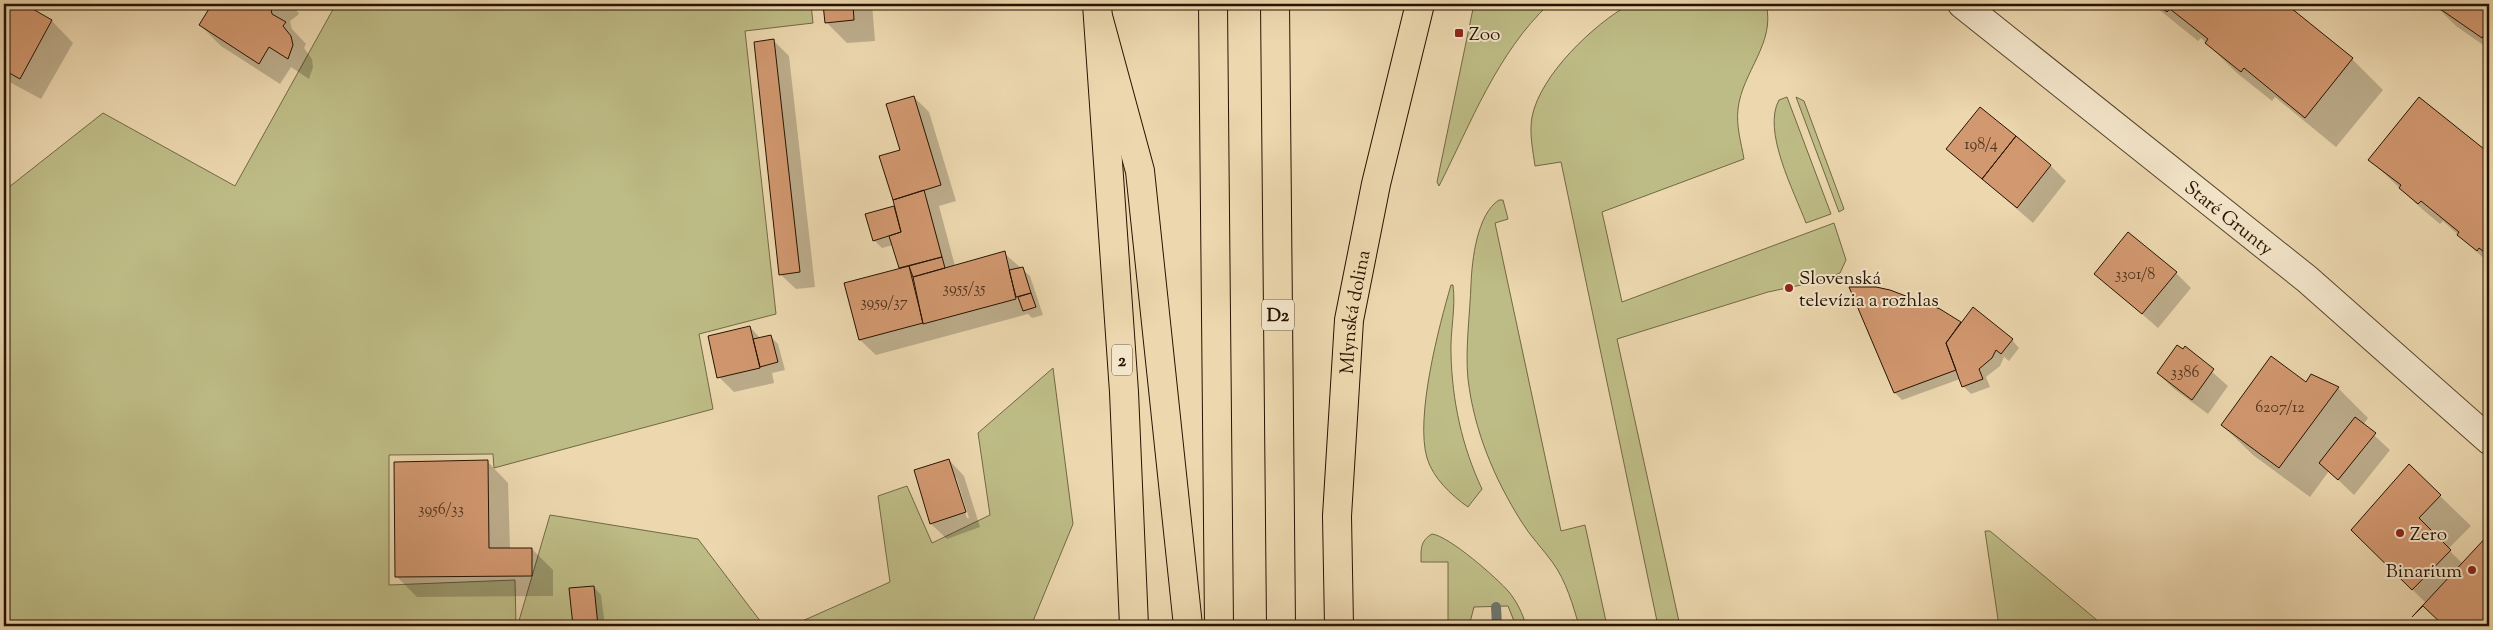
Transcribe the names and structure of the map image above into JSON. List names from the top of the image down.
{
  "streets": {
    "main road": ["Mlynská dolina", "D2", "2"],
    "street": ["Staré Grunty"]
  },
  "places": {
    "transit": ["Zoo"],
    "other": ["Slovenská televízia a rozhlas", "Zero", "Binarium"]
  },
  "house_numbers": [
    "198/4",
    "3301/8",
    "3955/35",
    "3959/37",
    "3386",
    "6207/12",
    "3956/33"
  ]
}
